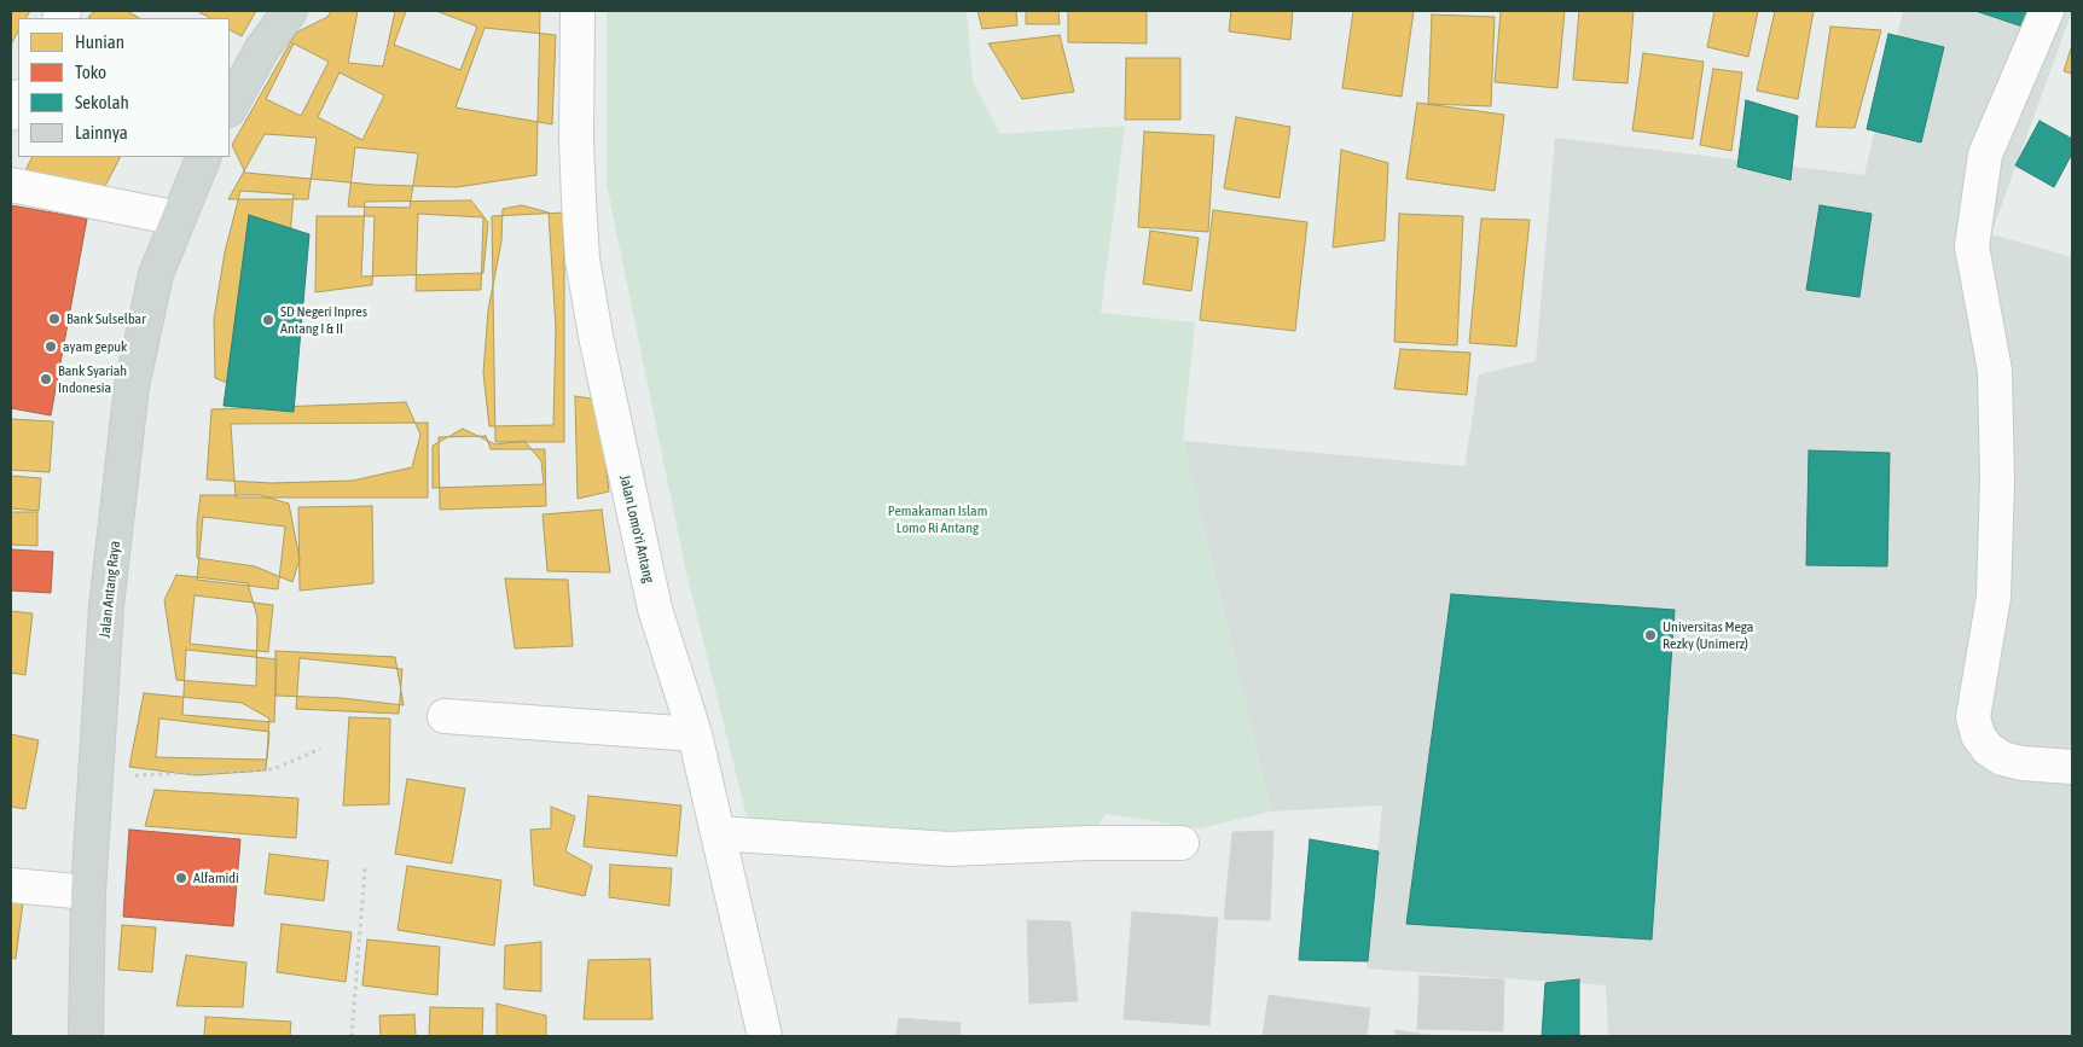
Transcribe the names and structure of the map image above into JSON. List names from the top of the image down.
{
  "streets": {
    "main road": ["Jalan Antang Raya"],
    "street": ["Jalan Lomo'ri Antang"]
  },
  "parks": ["Pemakaman Islam Lomo Ri Antang"],
  "places": [
    "Bank Sulselbar",
    "SD Negeri Inpres Antang I & II",
    "ayam gepuk",
    "Bank Syariah Indonesia",
    "Universitas Mega Rezky (Unimerz)",
    "Alfamidi"
  ],
  "legend": [
    "Hunian",
    "Toko",
    "Sekolah",
    "Lainnya"
  ]
}
